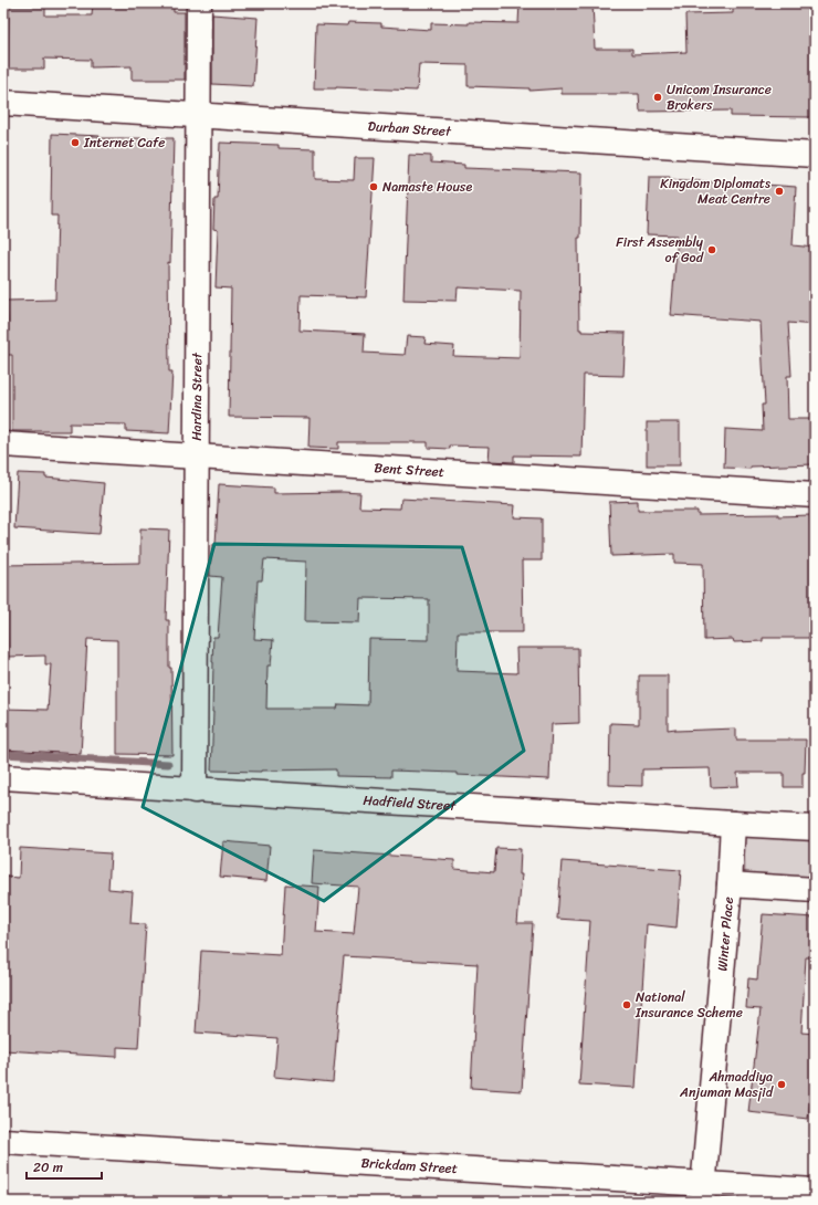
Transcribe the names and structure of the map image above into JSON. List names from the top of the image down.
{
  "streets": {
    "street": [
      "Durban Street",
      "Hardina Street",
      "Bent Street",
      "Hadfield Street",
      "Winter Place",
      "Brickdam Street"
    ]
  },
  "crossings": [
    ["Durban Street", "Hardina Street"],
    ["Hardina Street", "Bent Street"],
    ["Hardina Street", "Hadfield Street"],
    ["Hadfield Street", "Winter Place"],
    ["Winter Place", "Brickdam Street"]
  ],
  "places": [
    "Unicom Insurance Brokers",
    "Internet Cafe",
    "Namaste House",
    "Kingdom Diplomats Meat Centre",
    "First Assembly of God",
    "National Insurance Scheme",
    "Ahmaddiya Anjuman Masjid"
  ],
  "scale_bar": "20 m"
}
